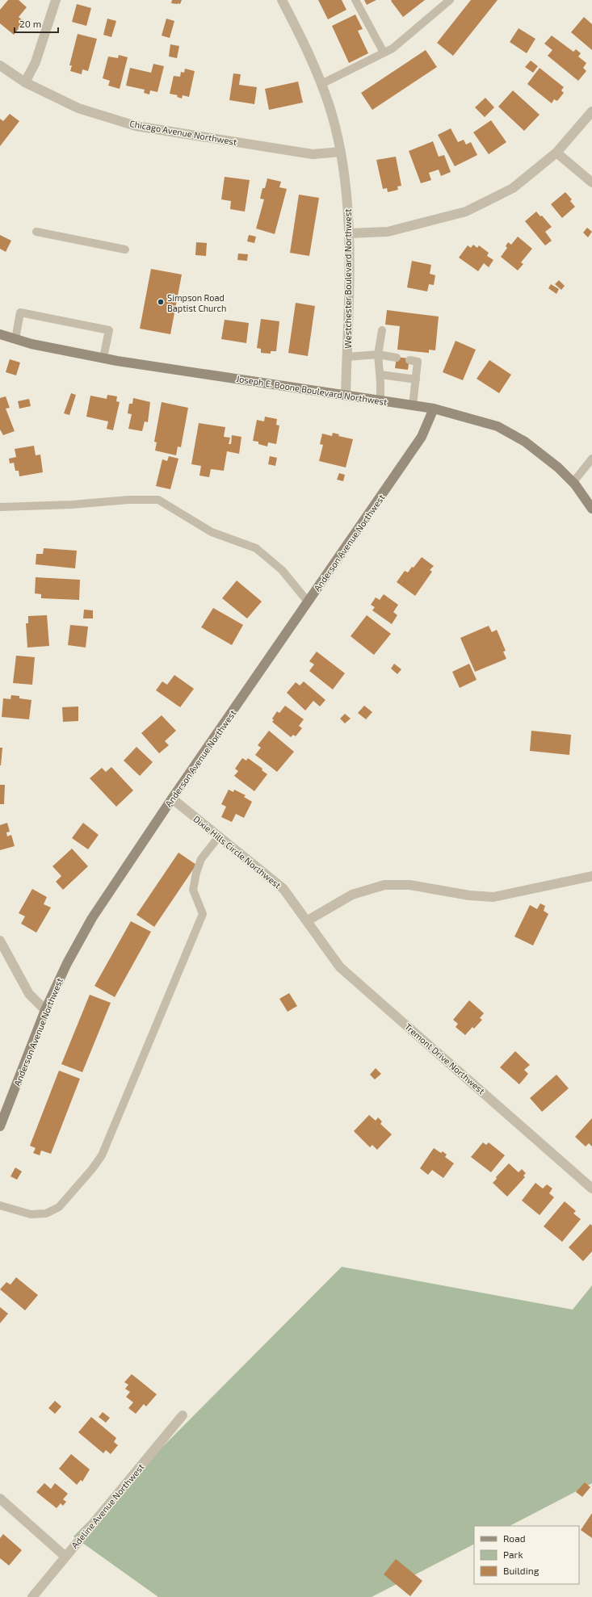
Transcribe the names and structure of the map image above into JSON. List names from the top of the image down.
{
  "streets": {
    "street": [
      "Chicago Avenue Northwest",
      "Westchester Boulevard Northwest",
      "Joseph E. Boone Boulevard Northwest",
      "Anderson Avenue Northwest",
      "Dixie Hills Circle Northwest",
      "Tremont Drive Northwest",
      "Adeline Avenue Northwest"
    ]
  },
  "crossings": [
    ["Chicago Avenue Northwest", "Westchester Boulevard Northwest"],
    ["Westchester Boulevard Northwest", "Joseph E. Boone Boulevard Northwest"],
    ["Joseph E. Boone Boulevard Northwest", "Anderson Avenue Northwest"],
    ["Anderson Avenue Northwest", "Dixie Hills Circle Northwest"],
    ["Dixie Hills Circle Northwest", "Tremont Drive Northwest"]
  ],
  "places": ["Simpson Road Baptist Church"],
  "legend": ["Road", "Park", "Building"],
  "scale_bar": "20 m"
}
